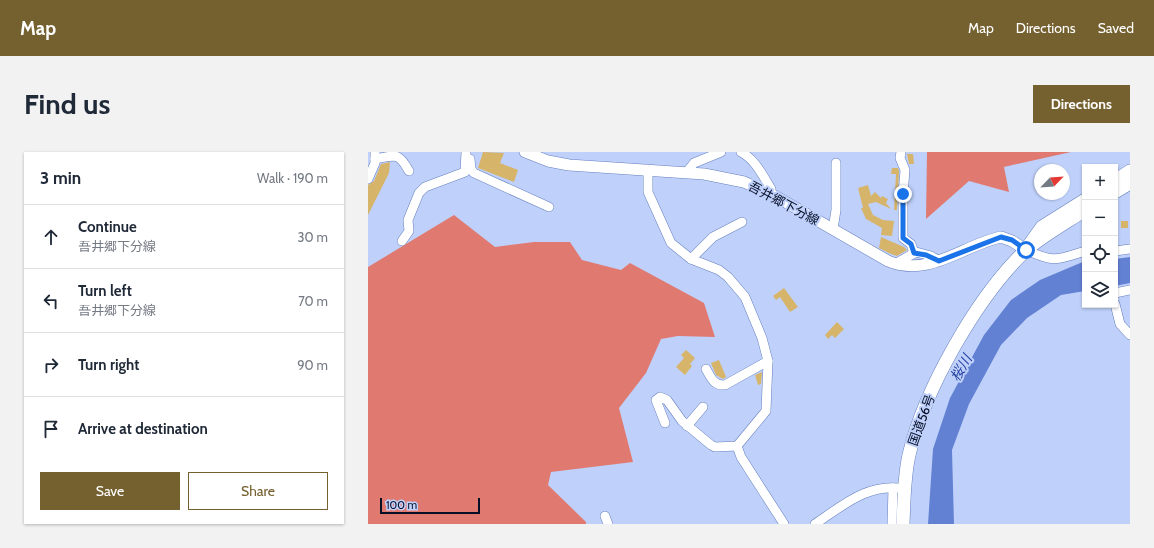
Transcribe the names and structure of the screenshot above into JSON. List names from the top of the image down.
{
  "streets": {
    "highway": ["国道56号"],
    "main road": ["吾井郷下分線"]
  },
  "crossings": [
    ["吾井郷下分線", "国道56号"]
  ],
  "water": ["桜川"],
  "scale_bar": "100 m",
  "north": "top right",
  "page": {
    "header": "Map",
    "nav": ["Map", "Directions", "Saved"],
    "buttons": [
      "Directions",
      ["Save", "Share"]
    ],
    "title": "Find us",
    "heading": ["3 min", "Walk · 190 m"],
    "map_buttons": ["+", "−"],
    "list": [
      ["Continue", "吾井郷下分線", "30 m"],
      ["Turn left", "吾井郷下分線", "70 m"],
      ["Turn right", "90 m"],
      "Arrive at destination"
    ],
    "scale": "100 m"
  }
}
